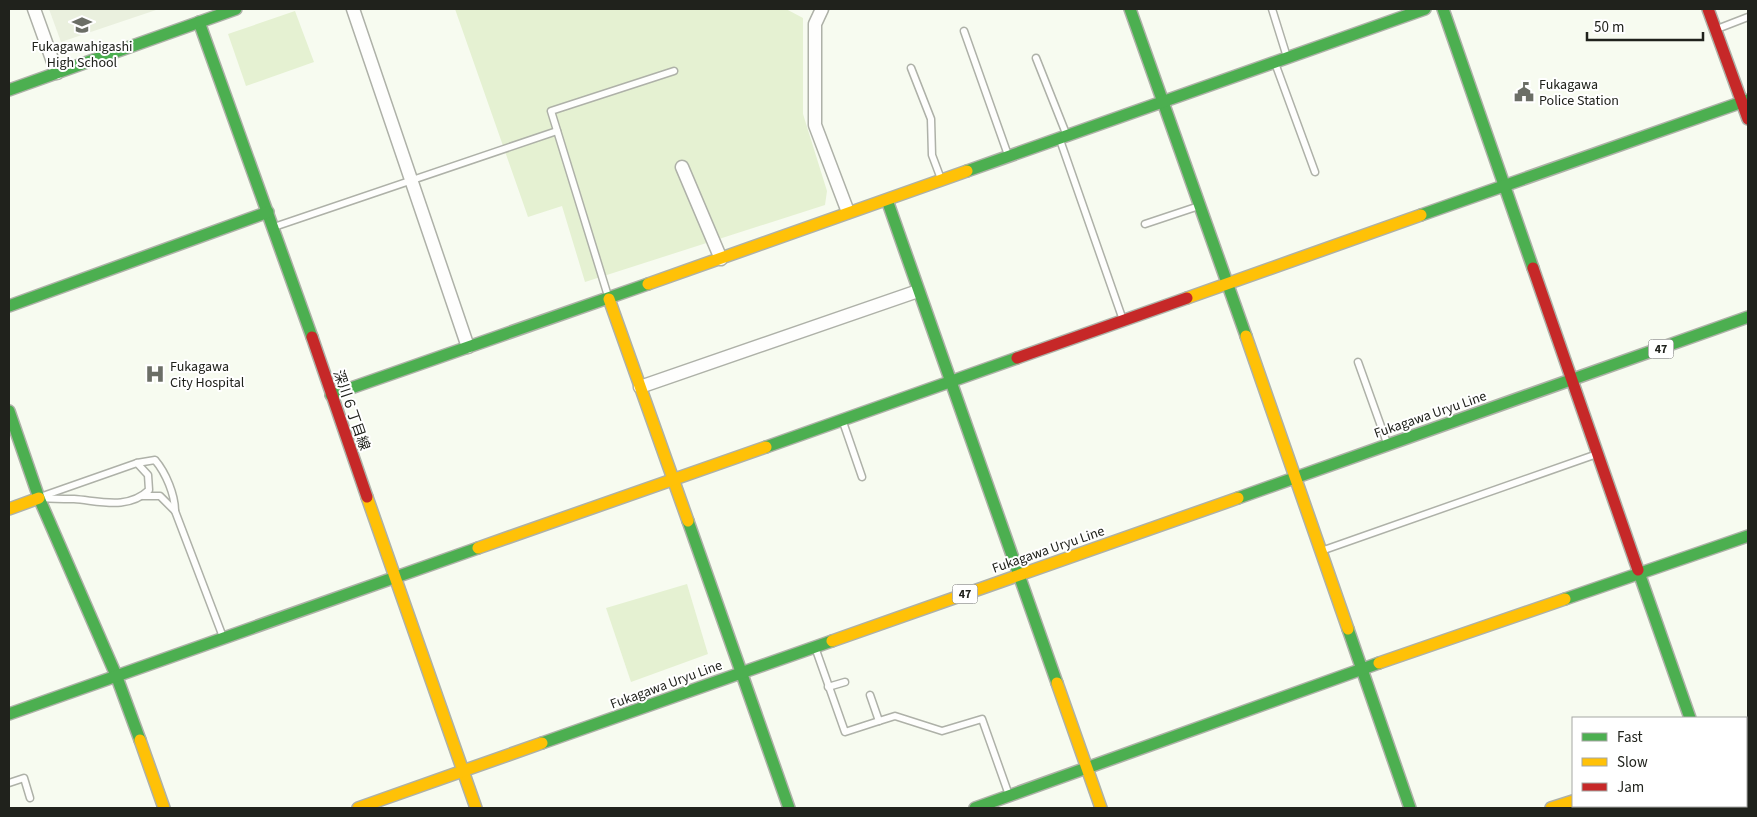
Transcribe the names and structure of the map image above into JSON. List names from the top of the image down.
{
  "streets": {
    "street": ["47", "深川６丁目線", "Fukagawa Uryu Line"]
  },
  "crossings": [
    ["深川６丁目線", "Fukagawa Uryu Line"]
  ],
  "places": {
    "school or university": ["Fukagawahigashi High School"],
    "public building": ["Fukagawa Police Station"],
    "hospital": ["Fukagawa City Hospital"]
  },
  "legend": ["Fast", "Slow", "Jam"],
  "scale_bar": "50 m"
}
